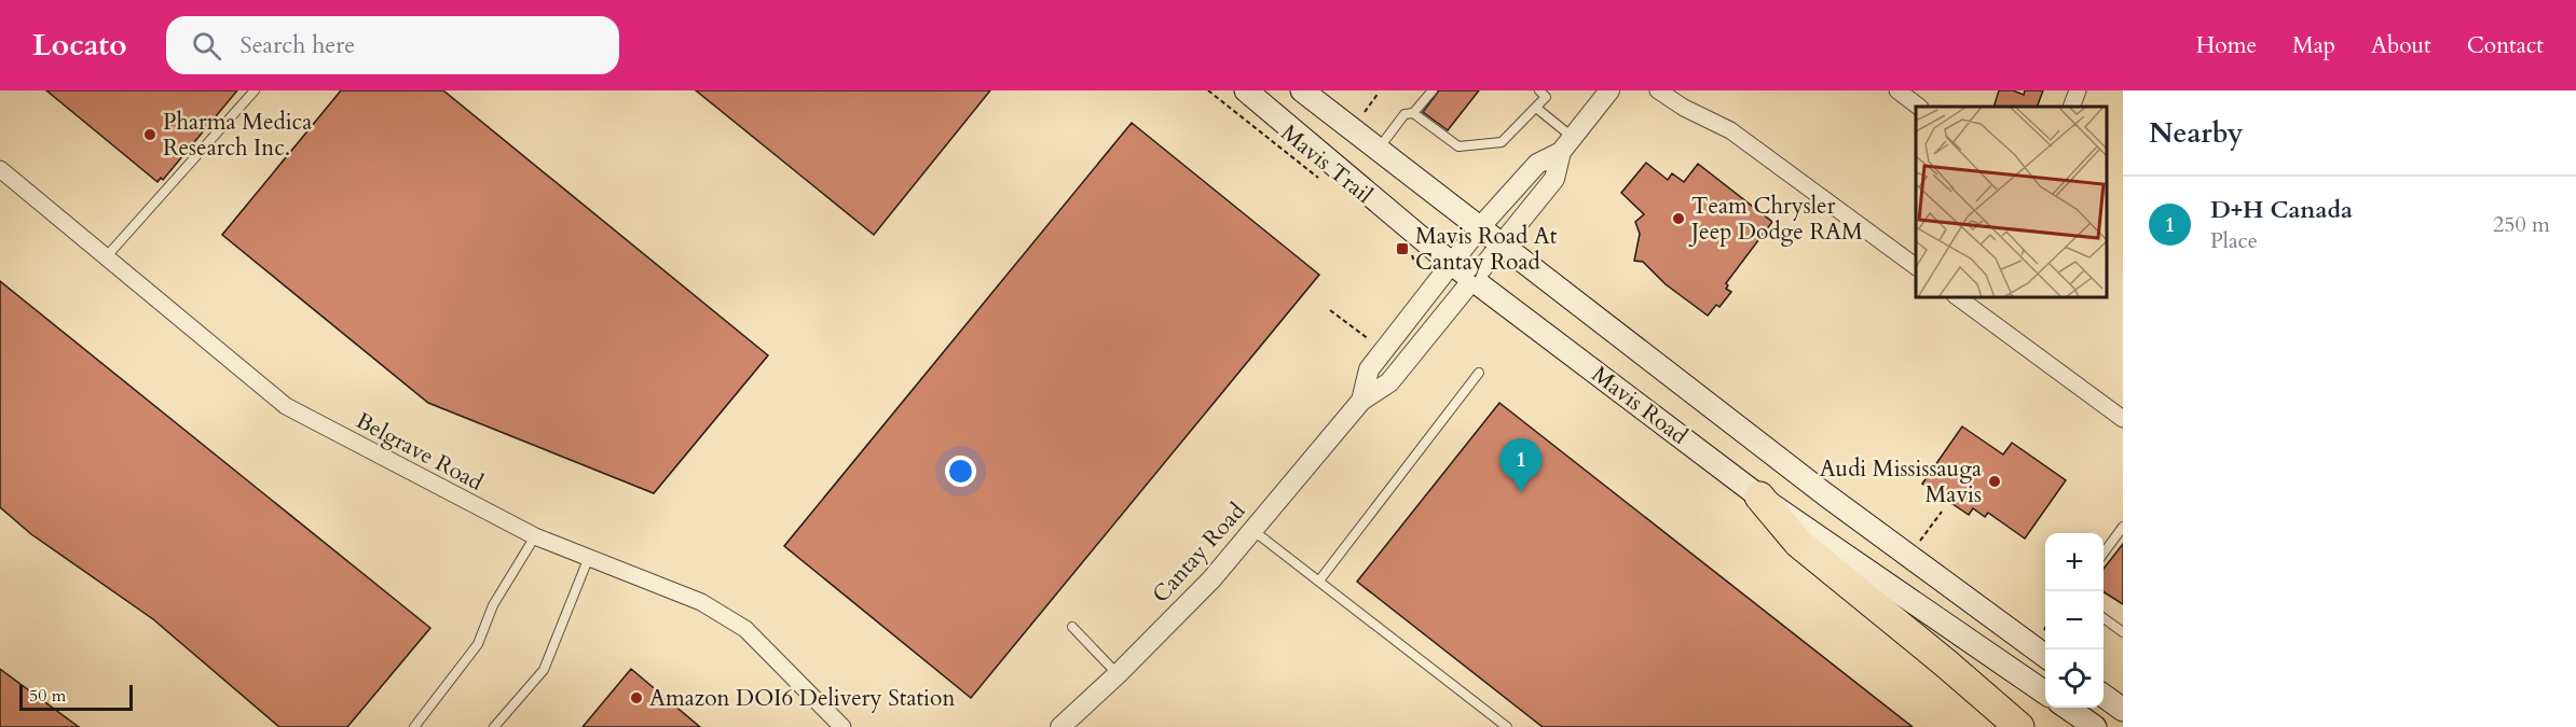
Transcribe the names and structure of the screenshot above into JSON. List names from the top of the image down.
{
  "streets": {
    "main road": ["Mavis Road"],
    "street": ["Belgrave Road", "Cantay Road"],
    "path": ["Mavis Trail"]
  },
  "crossings": [
    ["Mavis Road", "Cantay Road"]
  ],
  "places": {
    "other": [
      "Pharma Medica Research Inc.",
      "Team Chrysler Jeep Dodge RAM",
      "Audi Mississauga Mavis",
      "Amazon DOI6 Delivery Station"
    ],
    "transit": ["Mavis Road At Cantay Road"]
  },
  "scale_bar": "50 m",
  "page": {
    "header": "Locato",
    "search": "Search here",
    "nav": [
      "Home",
      "Map",
      "About",
      "Contact"
    ],
    "heading": "Nearby",
    "list": [
      {
        "mark": "1",
        "name": "D+H Canada",
        "note": "Place",
        "value": "250 m"
      }
    ],
    "pins": "1",
    "map_buttons": ["+", "−"],
    "scale": "50 m"
  }
}
